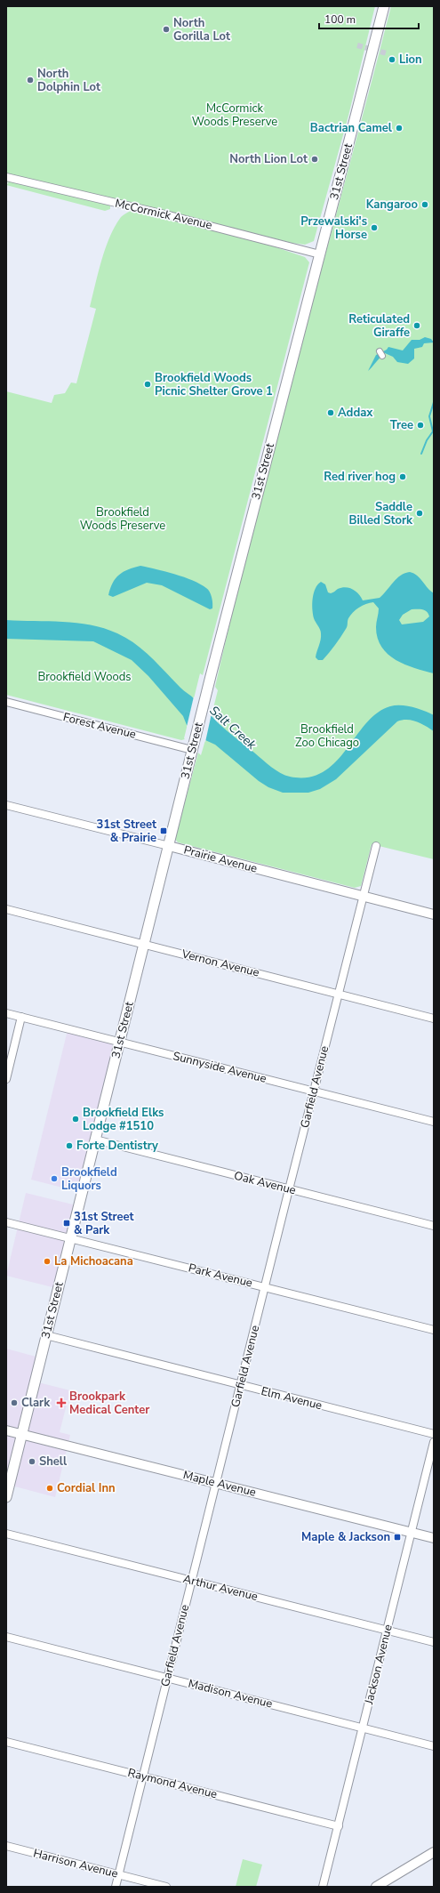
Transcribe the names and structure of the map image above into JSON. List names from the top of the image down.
{
  "streets": {
    "main road": ["31st Street"],
    "street": [
      "McCormick Avenue",
      "Forest Avenue",
      "Prairie Avenue",
      "Vernon Avenue",
      "Sunnyside Avenue",
      "Garfield Avenue",
      "Oak Avenue",
      "Park Avenue",
      "Elm Avenue",
      "Maple Avenue",
      "Arthur Avenue",
      "Jackson Avenue",
      "Madison Avenue",
      "Raymond Avenue",
      "Harrison Avenue"
    ]
  },
  "crossings": [
    ["31st Street", "McCormick Avenue"],
    ["31st Street", "Forest Avenue"],
    ["31st Street", "Prairie Avenue"],
    ["31st Street", "Vernon Avenue"],
    ["31st Street", "Sunnyside Avenue"],
    ["31st Street", "Oak Avenue"],
    ["31st Street", "Park Avenue"],
    ["31st Street", "Elm Avenue"],
    ["31st Street", "Maple Avenue"],
    ["Prairie Avenue", "Garfield Avenue"],
    ["Vernon Avenue", "Garfield Avenue"],
    ["Sunnyside Avenue", "Garfield Avenue"],
    ["Garfield Avenue", "Oak Avenue"],
    ["Garfield Avenue", "Park Avenue"],
    ["Garfield Avenue", "Elm Avenue"],
    ["Garfield Avenue", "Maple Avenue"],
    ["Garfield Avenue", "Arthur Avenue"],
    ["Garfield Avenue", "Madison Avenue"],
    ["Garfield Avenue", "Raymond Avenue"],
    ["Garfield Avenue", "Harrison Avenue"],
    ["Maple Avenue", "Jackson Avenue"],
    ["Arthur Avenue", "Jackson Avenue"],
    ["Jackson Avenue", "Madison Avenue"],
    ["Jackson Avenue", "Raymond Avenue"]
  ],
  "water": ["Salt Creek"],
  "parks": [
    "McCormick Woods Preserve",
    "Brookfield Woods Preserve",
    "Brookfield Woods",
    "Brookfield Zoo Chicago"
  ],
  "places": {
    "other": [
      "North Gorilla Lot",
      "Lion",
      "North Dolphin Lot",
      "Bactrian Camel",
      "North Lion Lot",
      "Kangaroo",
      "Przewalski's Horse",
      "Reticulated Giraffe",
      "Brookfield Woods Picnic Shelter Grove 1",
      "Addax",
      "Tree",
      "Red river hog",
      "Saddle Billed Stork",
      "Brookfield Elks Lodge #1510",
      "Forte Dentistry",
      "Brookfield Liquors",
      "La Michoacana",
      "Clark",
      "Shell",
      "Cordial Inn"
    ],
    "transit": ["31st Street & Prairie", "31st Street & Park", "Maple & Jackson"],
    "health": ["Brookpark Medical Center"]
  },
  "scale_bar": "100 m"
}
